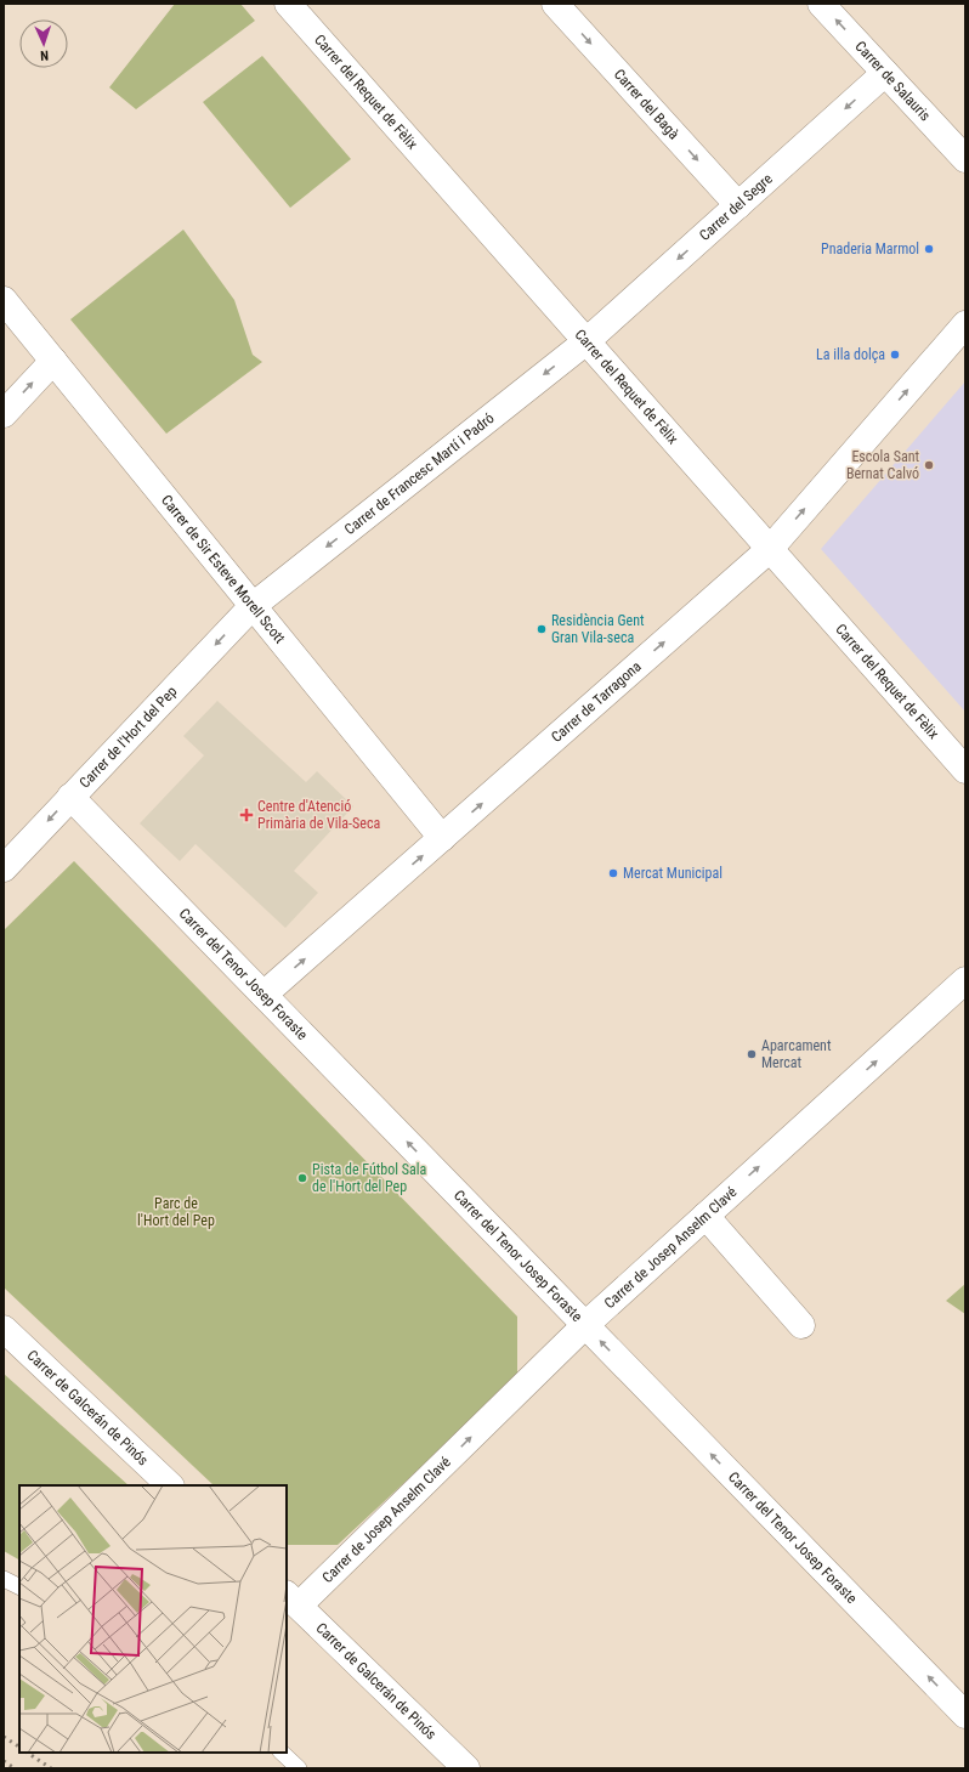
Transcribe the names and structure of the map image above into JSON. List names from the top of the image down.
{
  "streets": {
    "street": [
      "Carrer de Salauris",
      "Carrer del Requet de Fèlix",
      "Carrer del Bagà",
      "Carrer del Segre",
      "Carrer de Francesc Martí i Padró",
      "Carrer de Sir Esteve Morell Scott",
      "Carrer de Tarragona",
      "Carrer de l'Hort del Pep",
      "Carrer del Tenor Josep Foraste",
      "Carrer de Josep Anselm Clavé",
      "Carrer de Galcerán de Pinós"
    ]
  },
  "crossings": [
    ["Carrer de Salauris", "Carrer del Segre"],
    ["Carrer del Requet de Fèlix", "Carrer del Segre"],
    ["Carrer del Requet de Fèlix", "Carrer de Francesc Martí i Padró"],
    ["Carrer del Requet de Fèlix", "Carrer de Tarragona"],
    ["Carrer del Bagà", "Carrer del Segre"],
    ["Carrer del Segre", "Carrer de Francesc Martí i Padró"],
    ["Carrer de Francesc Martí i Padró", "Carrer de Sir Esteve Morell Scott"],
    ["Carrer de Francesc Martí i Padró", "Carrer de l'Hort del Pep"],
    ["Carrer de Sir Esteve Morell Scott", "Carrer de Tarragona"],
    ["Carrer de Sir Esteve Morell Scott", "Carrer de l'Hort del Pep"],
    ["Carrer de Tarragona", "Carrer del Tenor Josep Foraste"],
    ["Carrer de l'Hort del Pep", "Carrer del Tenor Josep Foraste"],
    ["Carrer del Tenor Josep Foraste", "Carrer de Josep Anselm Clavé"],
    ["Carrer de Josep Anselm Clavé", "Carrer de Galcerán de Pinós"]
  ],
  "one_way": [
    "Carrer de Salauris",
    "Carrer del Bagà",
    "Carrer del Segre",
    "Carrer de Francesc Martí i Padró",
    "Carrer de Tarragona",
    "Carrer de l'Hort del Pep",
    "Carrer del Tenor Josep Foraste",
    "Carrer de Josep Anselm Clavé"
  ],
  "parks": ["Parc de l'Hort del Pep"],
  "places": {
    "other": [
      "Pnaderia Marmol",
      "La illa dolça",
      "Escola Sant Bernat Calvó",
      "Residència Gent Gran Vila-seca",
      "Mercat Municipal",
      "Aparcament Mercat",
      "Pista de Fútbol Sala de l'Hort del Pep"
    ],
    "health": ["Centre d'Atenció Primària de Vila-Seca"]
  },
  "north": "bottom"
}
